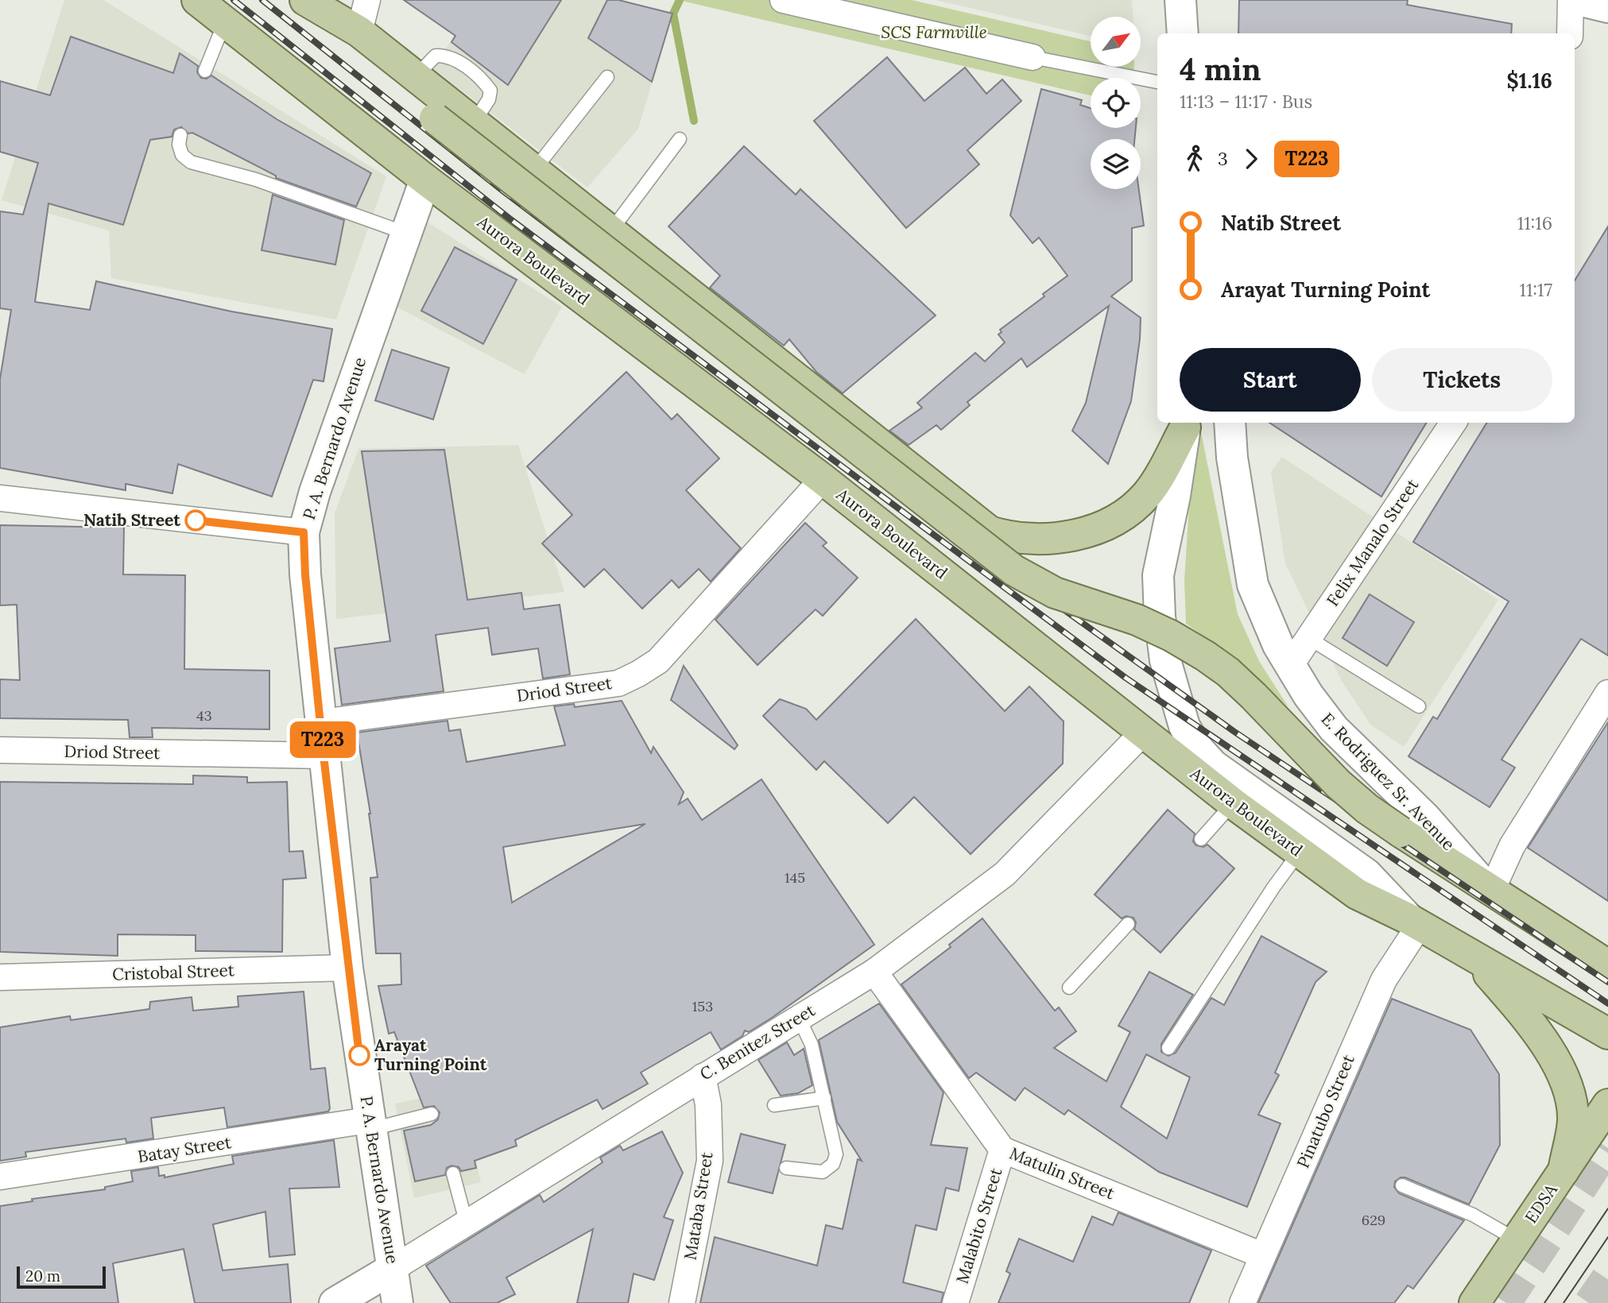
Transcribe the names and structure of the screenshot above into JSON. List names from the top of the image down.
{
  "streets": {
    "main road": ["Aurora Boulevard", "EDSA"],
    "street": [
      "P. A. Bernardo Avenue",
      "Felix Manalo Street",
      "Driod Street",
      "E. Rodriguez Sr. Avenue",
      "Cristobal Street",
      "C. Benitez Street",
      "Pinatubo Street",
      "Batay Street",
      "Matulin Street",
      "Mataba Street",
      "Malabito Street"
    ]
  },
  "crossings": [
    ["Aurora Boulevard", "P. A. Bernardo Avenue"],
    ["Aurora Boulevard", "Driod Street"],
    ["Aurora Boulevard", "C. Benitez Street"],
    ["Aurora Boulevard", "Pinatubo Street"],
    ["P. A. Bernardo Avenue", "Driod Street"],
    ["P. A. Bernardo Avenue", "Cristobal Street"],
    ["P. A. Bernardo Avenue", "C. Benitez Street"],
    ["P. A. Bernardo Avenue", "Batay Street"],
    ["Felix Manalo Street", "E. Rodriguez Sr. Avenue"],
    ["C. Benitez Street", "Matulin Street"],
    ["C. Benitez Street", "Mataba Street"],
    ["Pinatubo Street", "Matulin Street"],
    ["Matulin Street", "Malabito Street"]
  ],
  "parks": ["SCS Farmville"],
  "places": ["Natib Street", "Arayat Turning Point"],
  "lines": ["bus line T223"],
  "house_numbers": [
    "43",
    "145",
    "153",
    "629"
  ],
  "scale_bar": "20 m",
  "north": "top right",
  "page": {
    "on_map": "T223",
    "heading": ["4 min", "11:13 – 11:17 · Bus", "$1.16"],
    "legs": ["3", "T223"],
    "list": [
      {
        "name": "Natib Street",
        "value": "11:16"
      },
      {
        "name": "Arayat Turning Point",
        "value": "11:17"
      }
    ],
    "buttons": ["Start", "Tickets"],
    "scale": "20 m"
  }
}
